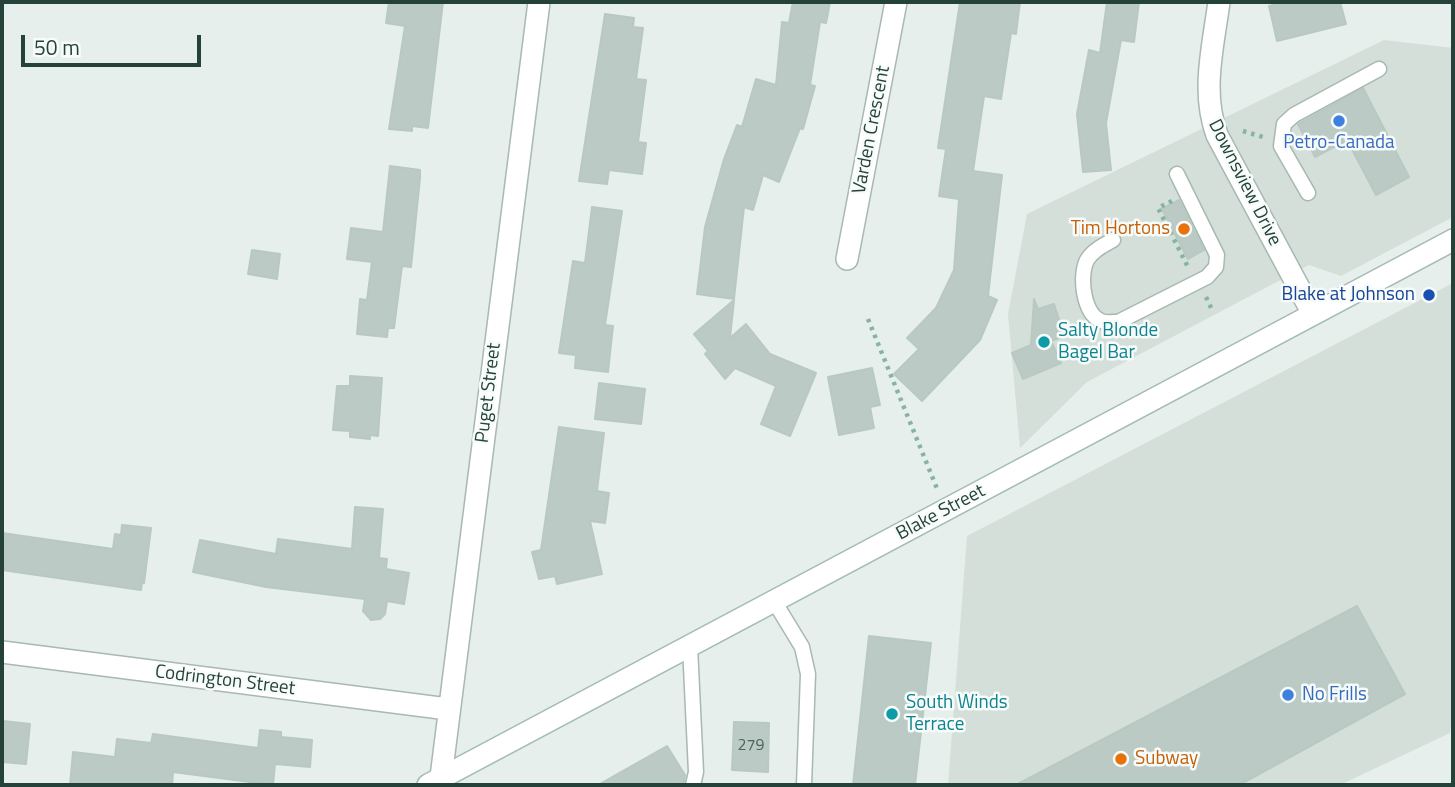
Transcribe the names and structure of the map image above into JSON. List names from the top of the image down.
{
  "streets": {
    "street": [
      "Varden Crescent",
      "Downsview Drive",
      "Puget Street",
      "Blake Street",
      "Codrington Street"
    ]
  },
  "crossings": [
    ["Downsview Drive", "Blake Street"],
    ["Puget Street", "Blake Street"],
    ["Puget Street", "Codrington Street"]
  ],
  "places": [
    "Petro-Canada",
    "Tim Hortons",
    "Blake at Johnson",
    "Salty Blonde Bagel Bar",
    "No Frills",
    "South Winds Terrace",
    "Subway"
  ],
  "house_numbers": ["279"],
  "scale_bar": "50 m"
}
